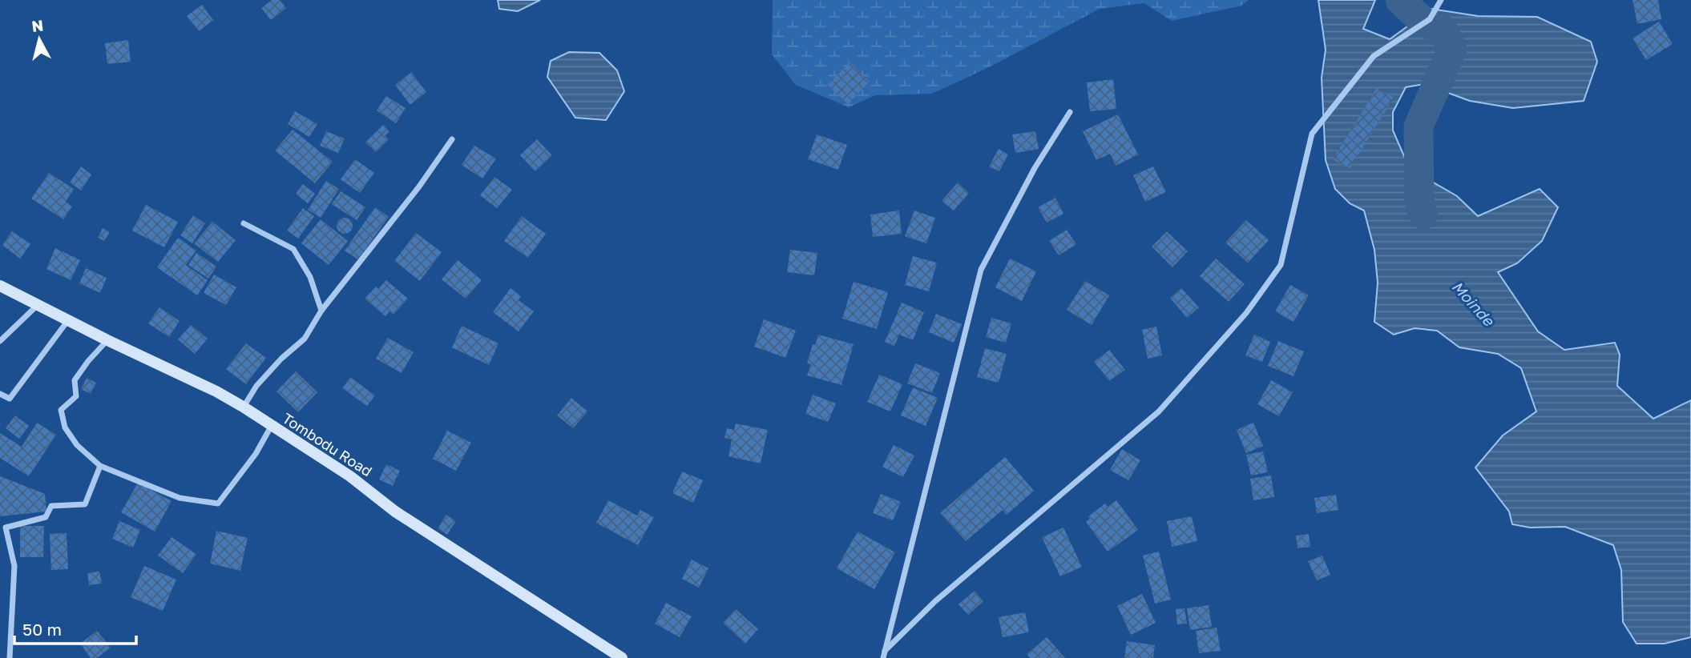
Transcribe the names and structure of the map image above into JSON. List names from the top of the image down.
{
  "streets": {
    "main road": ["Tombodu Road"]
  },
  "water": ["Moinde"],
  "scale_bar": "50 m",
  "north": "top"
}
